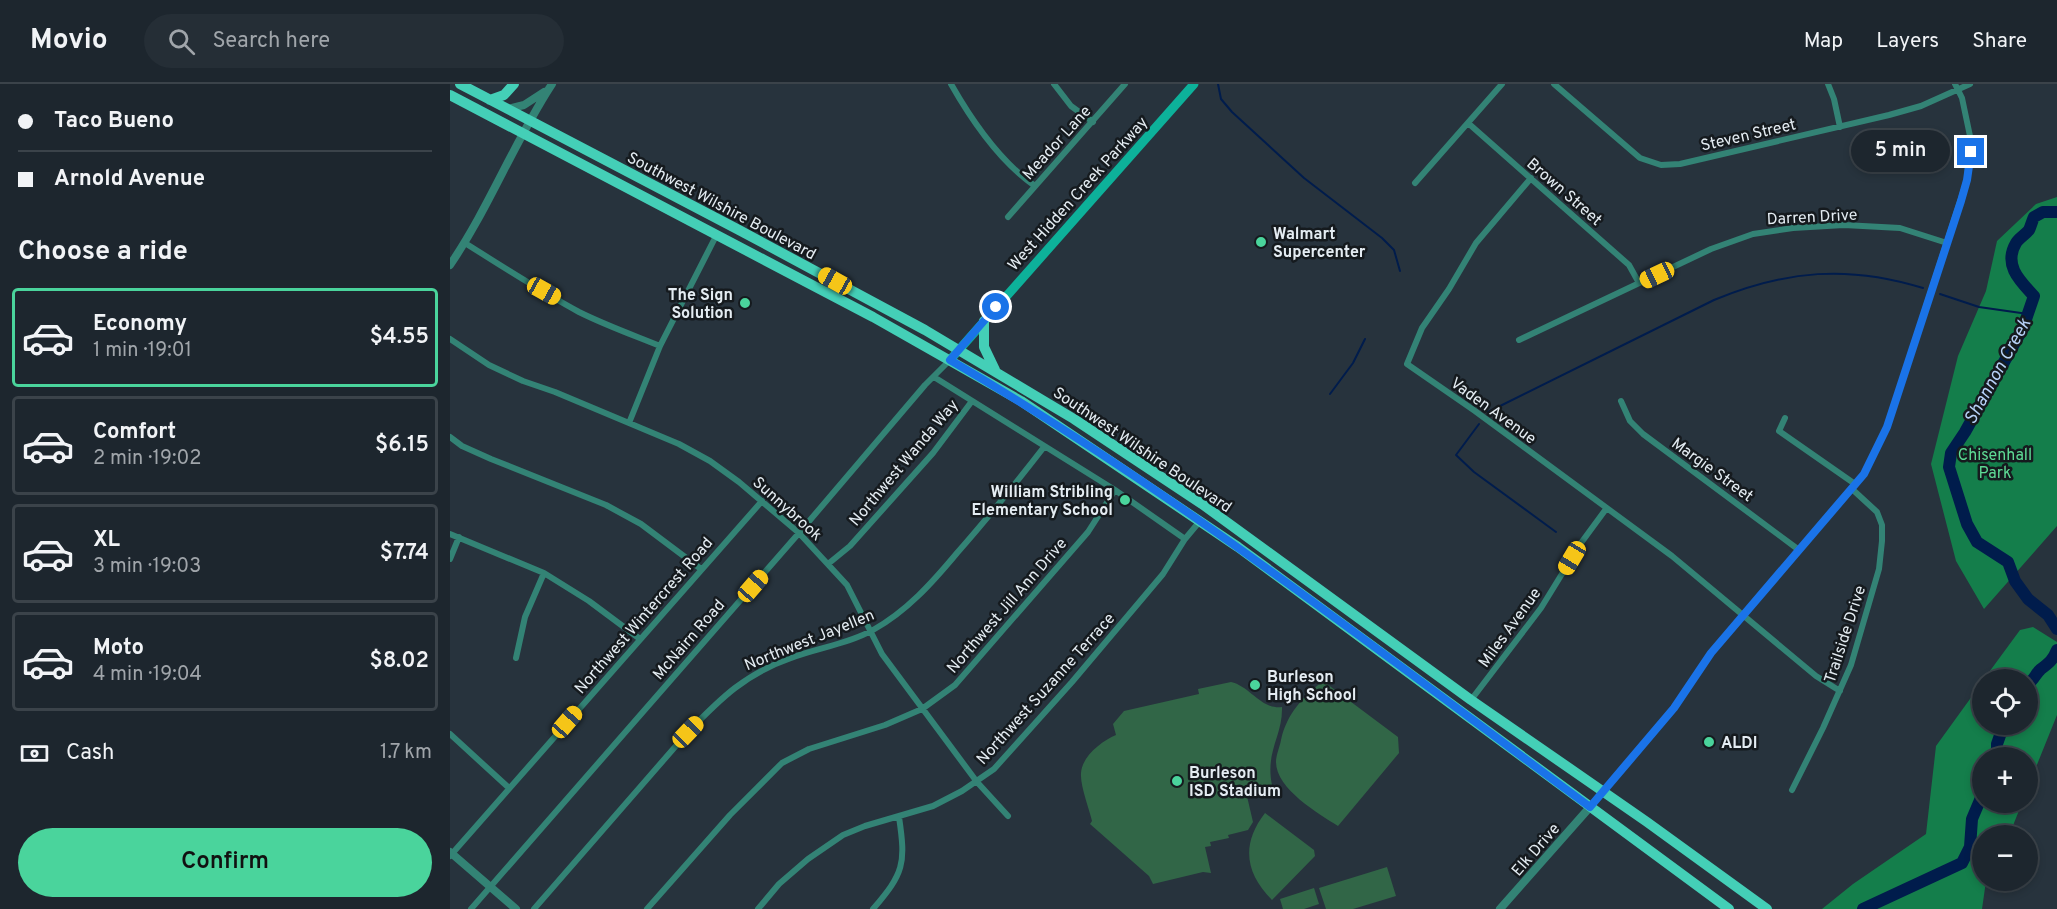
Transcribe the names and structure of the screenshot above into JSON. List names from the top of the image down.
{
  "streets": {
    "main road": ["West Hidden Creek Parkway", "Southwest Wilshire Boulevard"],
    "street": [
      "Steven Street",
      "Meador Lane",
      "Brown Street",
      "Darren Drive",
      "Vaden Avenue",
      "Northwest Wanda Way",
      "Margie Street",
      "Sunnybrook",
      "Northwest Jill Ann Drive",
      "Northwest Wintercrest Road",
      "Miles Avenue",
      "Trailside Drive",
      "McNairn Road",
      "Northwest Jayellen",
      "Northwest Suzanne Terrace",
      "Elk Drive"
    ]
  },
  "crossings": [
    ["Brown Street", "Darren Drive"],
    ["Brown Street", "Vaden Avenue"],
    ["West Hidden Creek Parkway", "Southwest Wilshire Boulevard"],
    ["West Hidden Creek Parkway", "McNairn Road"],
    ["Southwest Wilshire Boulevard", "Miles Avenue"],
    ["Southwest Wilshire Boulevard", "McNairn Road"],
    ["Southwest Wilshire Boulevard", "Northwest Suzanne Terrace"],
    ["Southwest Wilshire Boulevard", "Elk Drive"],
    ["Vaden Avenue", "Miles Avenue"],
    ["Vaden Avenue", "Trailside Drive"],
    ["Northwest Wanda Way", "Sunnybrook"],
    ["Sunnybrook", "Northwest Jill Ann Drive"],
    ["Sunnybrook", "Northwest Wintercrest Road"],
    ["Sunnybrook", "McNairn Road"],
    ["Sunnybrook", "Northwest Jayellen"],
    ["Sunnybrook", "Northwest Suzanne Terrace"]
  ],
  "water": ["Shannon Creek"],
  "parks": ["Chisenhall Park"],
  "places": [
    "Walmart Supercenter",
    "The Sign Solution",
    "William Stribling Elementary School",
    "Burleson High School",
    "ALDI",
    "Burleson ISD Stadium"
  ],
  "page": {
    "header": "Movio",
    "search": "Search here",
    "nav": ["Map", "Layers", "Share"],
    "banner": ["Taco Bueno", "Arnold Avenue"],
    "bubble": "5 min",
    "heading": "Choose a ride",
    "list": [
      {
        "name": "Economy",
        "note": "1 min · 19:01",
        "value": "$4.55"
      },
      {
        "name": "Comfort",
        "note": "2 min · 19:02",
        "value": "$6.15"
      },
      {
        "name": "XL",
        "note": "3 min · 19:03",
        "value": "$7.74"
      },
      {
        "name": "Moto",
        "note": "4 min · 19:04",
        "value": "$8.02"
      }
    ],
    "map_buttons": ["+", "−"],
    "pay": ["Cash", "1.7 km"],
    "buttons": "Confirm"
  }
}
